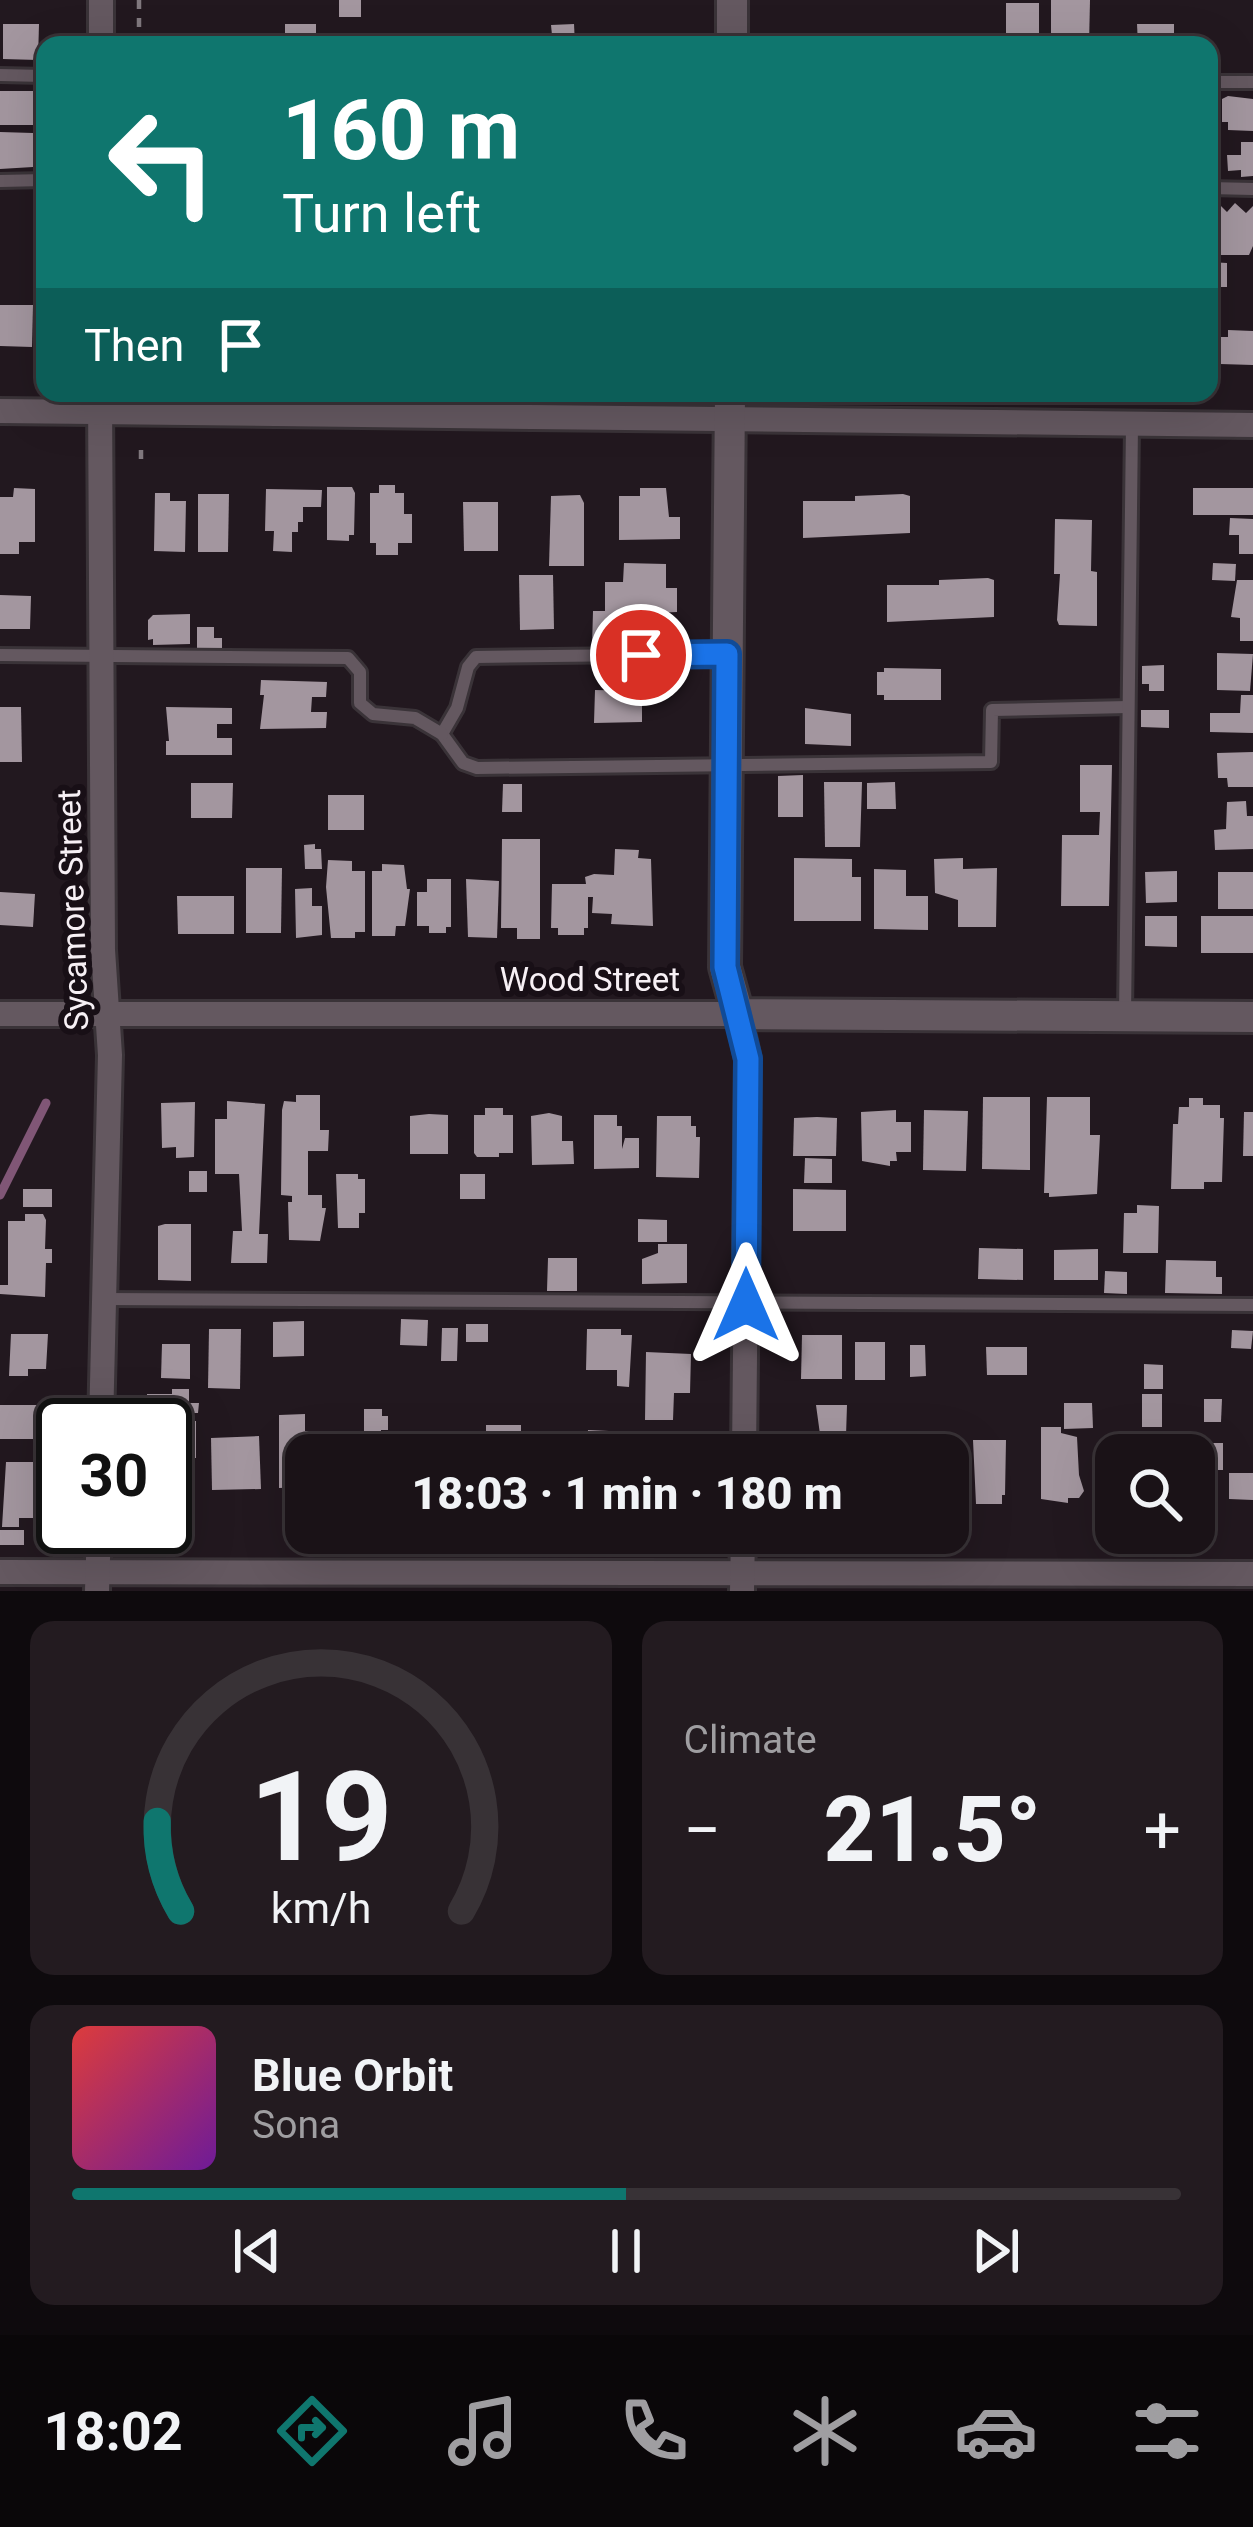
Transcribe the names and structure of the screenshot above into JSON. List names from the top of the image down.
{
  "streets": {
    "street": ["Sycamore Street", "Wood Street"]
  },
  "crossings": [
    ["Sycamore Street", "Wood Street"]
  ],
  "page": {
    "turn": ["160 m", "Turn left"],
    "then": "Then",
    "limit": "30",
    "trip": "18:03 · 1 min · 180 m",
    "tile": "Climate",
    "heat": ["−", "21.5°", "+"],
    "song": ["Blue Orbit", "Sona"],
    "tabs": "18:02",
    "gauge": ["19", "km/h"]
  }
}
